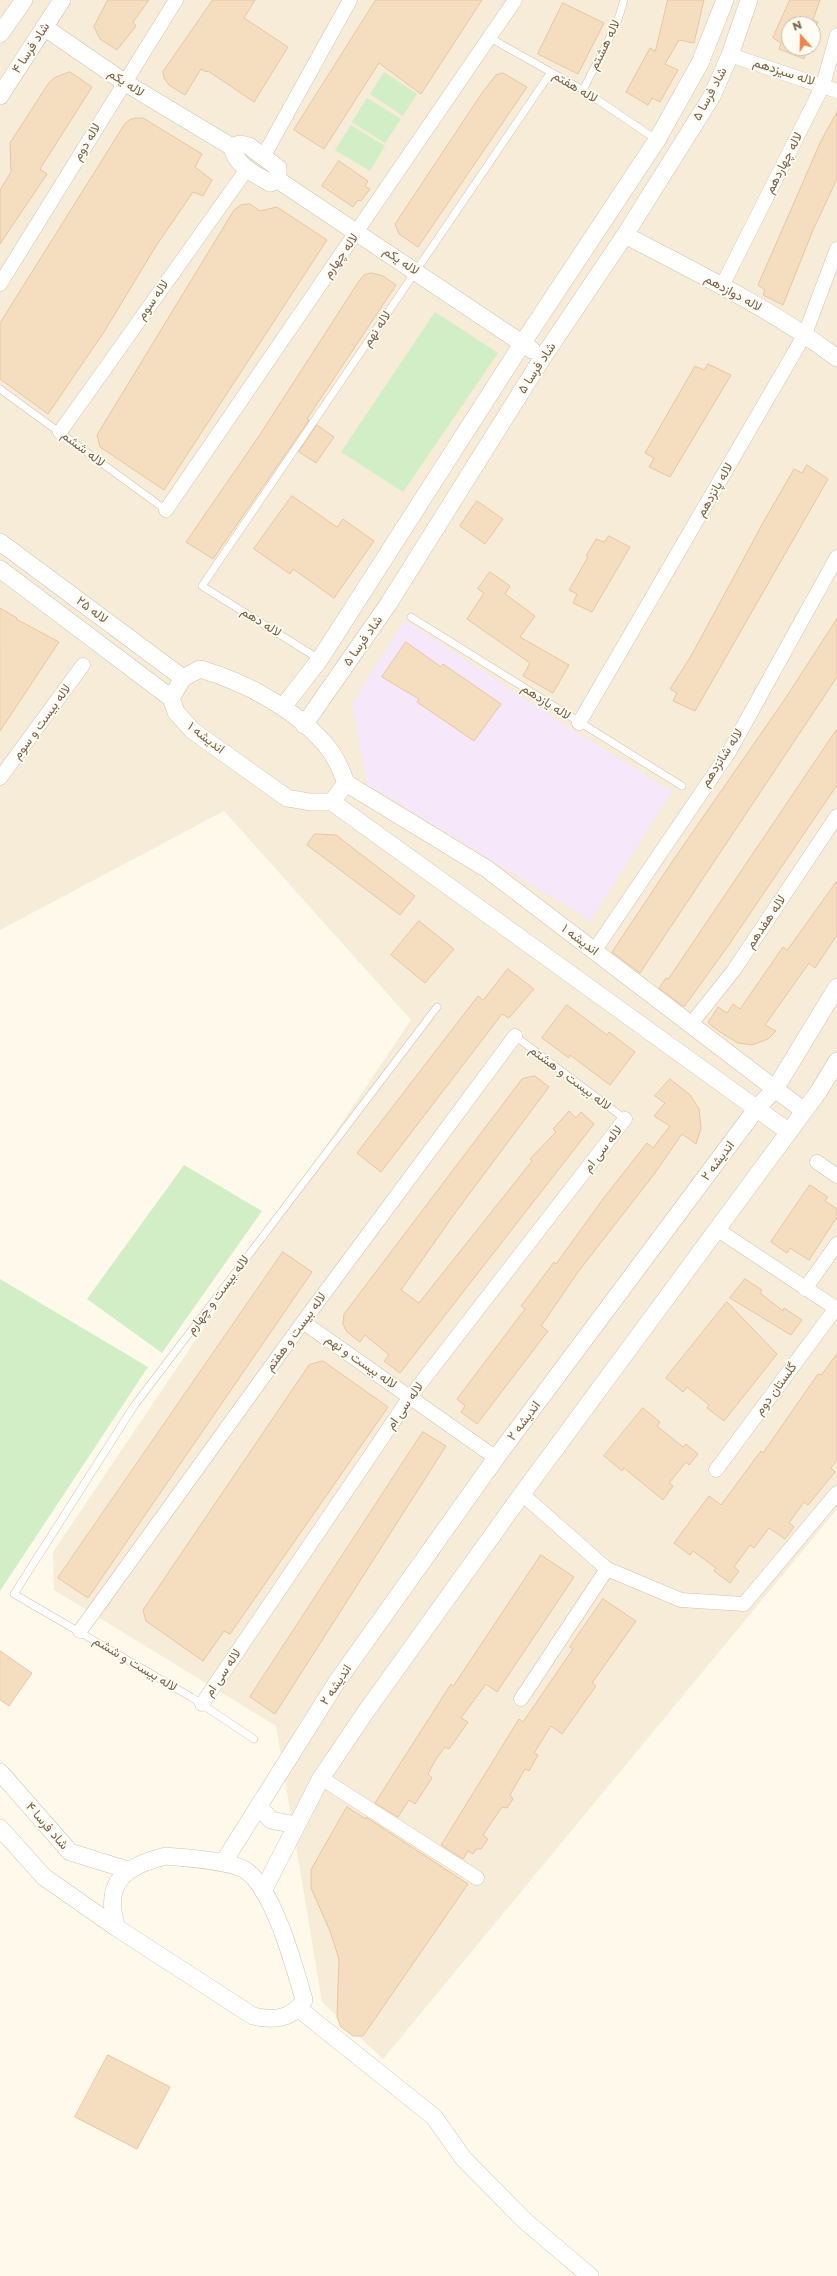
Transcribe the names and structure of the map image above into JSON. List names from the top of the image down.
{
  "streets": {
    "street": [
      "شاد فرسا ۴",
      "لاله سیزدهم",
      "لاله یکم",
      "شاد فرسا ۵",
      "لاله دوم",
      "لاله چهاردهم",
      "لاله چهارم",
      "لاله دوازدهم",
      "لاله سوم",
      "لاله پانزدهم",
      "لاله ۲۵",
      "لاله بیست و سوم",
      "اندیشه ۱",
      "لاله شانزدهم",
      "لاله هفدهم",
      "لاله سی ام",
      "اندیشه ۲",
      "لاله بیست و هفتم",
      "لاله بیست و نهم",
      "گلستان دوم"
    ],
    "lane": [
      "لاله هشتم",
      "لاله هفتم",
      "لاله نهم",
      "لاله ششم",
      "لاله دهم",
      "لاله یازدهم",
      "لاله بیست و هشتم",
      "لاله بیست و چهارم",
      "لاله بیست و ششم"
    ]
  },
  "crossings": [
    ["لاله هشتم", "لاله هفتم"],
    ["شاد فرسا ۴", "لاله یکم"],
    ["لاله سیزدهم", "شاد فرسا ۵"],
    ["لاله سیزدهم", "لاله چهاردهم"],
    ["لاله یکم", "شاد فرسا ۵"],
    ["لاله یکم", "لاله دوم"],
    ["لاله یکم", "لاله چهارم"],
    ["لاله یکم", "لاله نهم"],
    ["لاله هفتم", "شاد فرسا ۵"],
    ["لاله هفتم", "لاله چهارم"],
    ["لاله هفتم", "لاله نهم"],
    ["شاد فرسا ۵", "لاله دوازدهم"],
    ["شاد فرسا ۵", "لاله دهم"],
    ["لاله چهاردهم", "لاله دوازدهم"],
    ["لاله چهارم", "لاله ششم"],
    ["لاله دوازدهم", "لاله پانزدهم"],
    ["لاله سوم", "لاله ششم"],
    ["لاله نهم", "لاله دهم"],
    ["لاله پانزدهم", "لاله یازدهم"],
    ["لاله ۲۵", "اندیشه ۱"],
    ["اندیشه ۱", "لاله شانزدهم"],
    ["اندیشه ۱", "لاله هفدهم"],
    ["اندیشه ۱", "اندیشه ۲"],
    ["لاله بیست و هشتم", "لاله سی ام"],
    ["لاله بیست و هشتم", "لاله بیست و هفتم"],
    ["لاله سی ام", "لاله بیست و نهم"],
    ["لاله سی ام", "لاله بیست و ششم"],
    ["اندیشه ۲", "لاله بیست و نهم"],
    ["لاله بیست و چهارم", "لاله بیست و ششم"],
    ["لاله بیست و هفتم", "لاله بیست و نهم"],
    ["لاله بیست و هفتم", "لاله بیست و ششم"]
  ],
  "north": "top"
}
